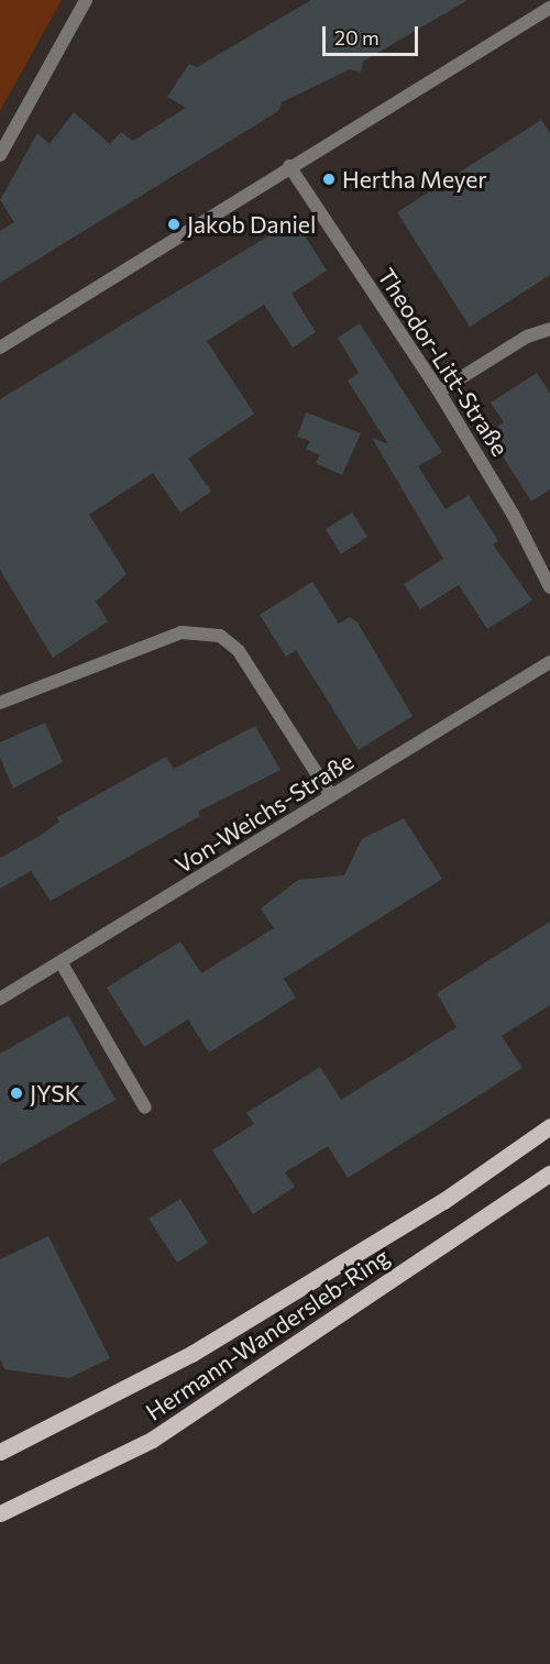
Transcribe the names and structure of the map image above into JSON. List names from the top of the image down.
{
  "streets": {
    "main road": ["Hermann-Wandersleb-Ring"],
    "street": ["Theodor-Litt-Straße", "Von-Weichs-Straße"]
  },
  "places": ["Hertha Meyer", "Jakob Daniel", "JYSK"],
  "scale_bar": "20 m"
}
